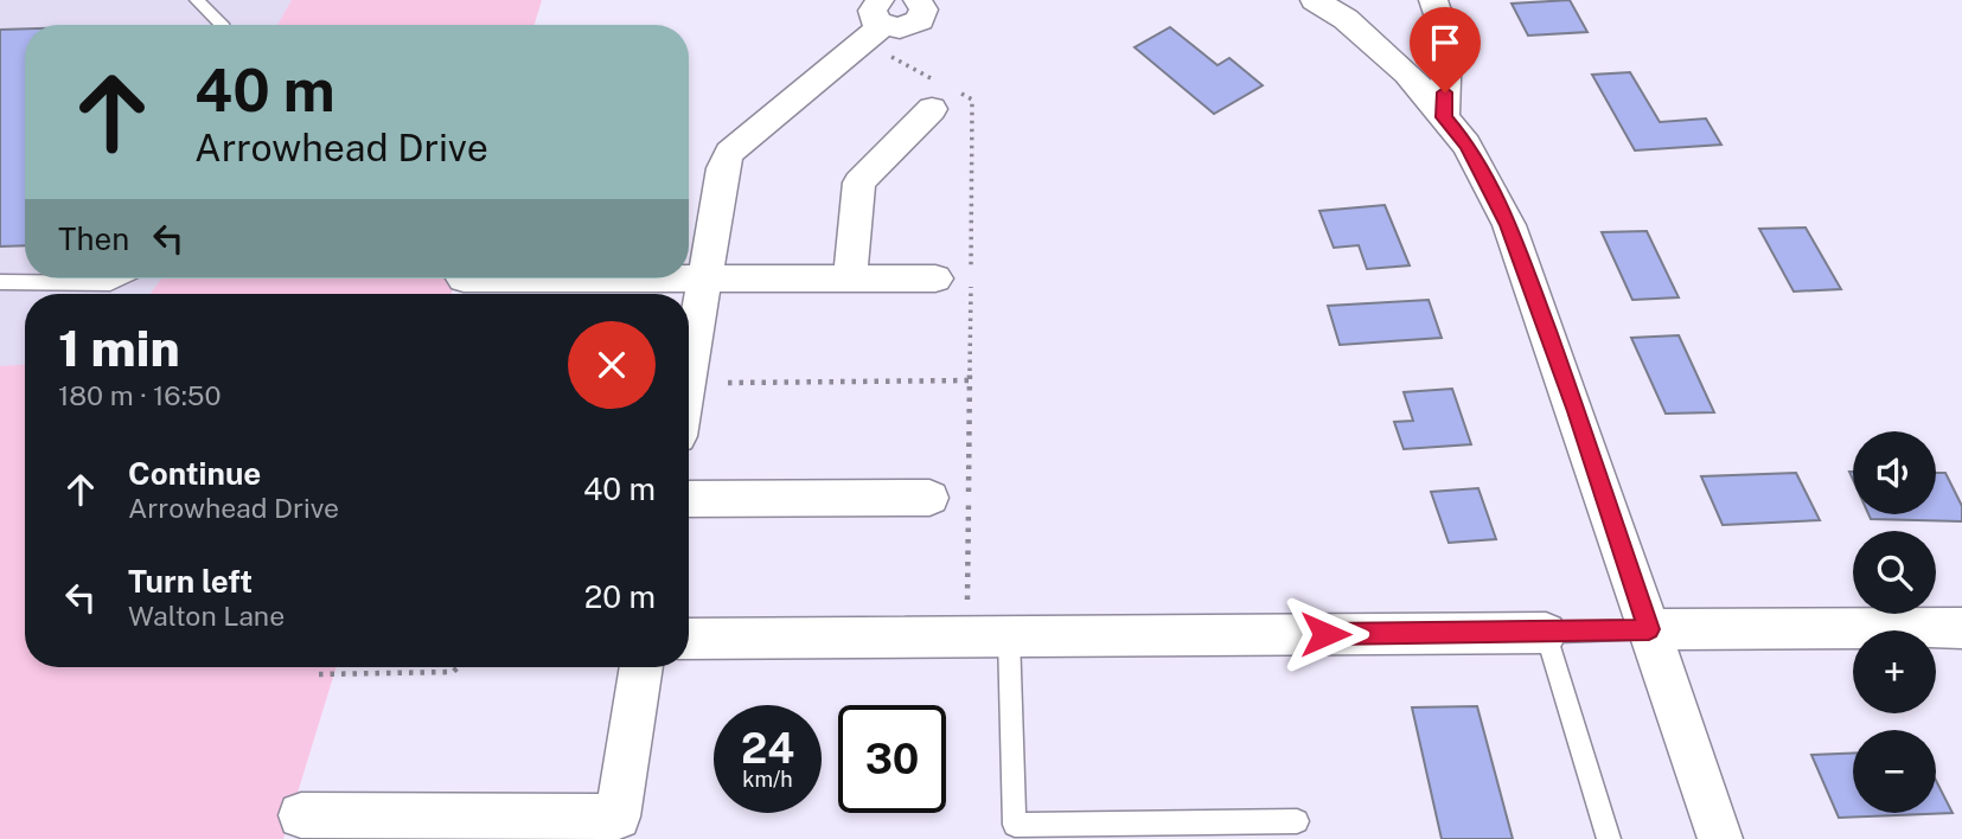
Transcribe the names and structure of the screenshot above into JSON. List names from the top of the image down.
{
  "page": {
    "turn": ["40 m", "Arrowhead Drive"],
    "then": "Then",
    "heading": ["1 min", "180 m · 16:50"],
    "map_buttons": ["+", "−"],
    "list": [
      {
        "name": "Continue",
        "note": "Arrowhead Drive",
        "value": "40 m"
      },
      {
        "name": "Turn left",
        "note": "Walton Lane",
        "value": "20 m"
      }
    ],
    "speed": "24 km/h",
    "limit": "30"
  }
}
